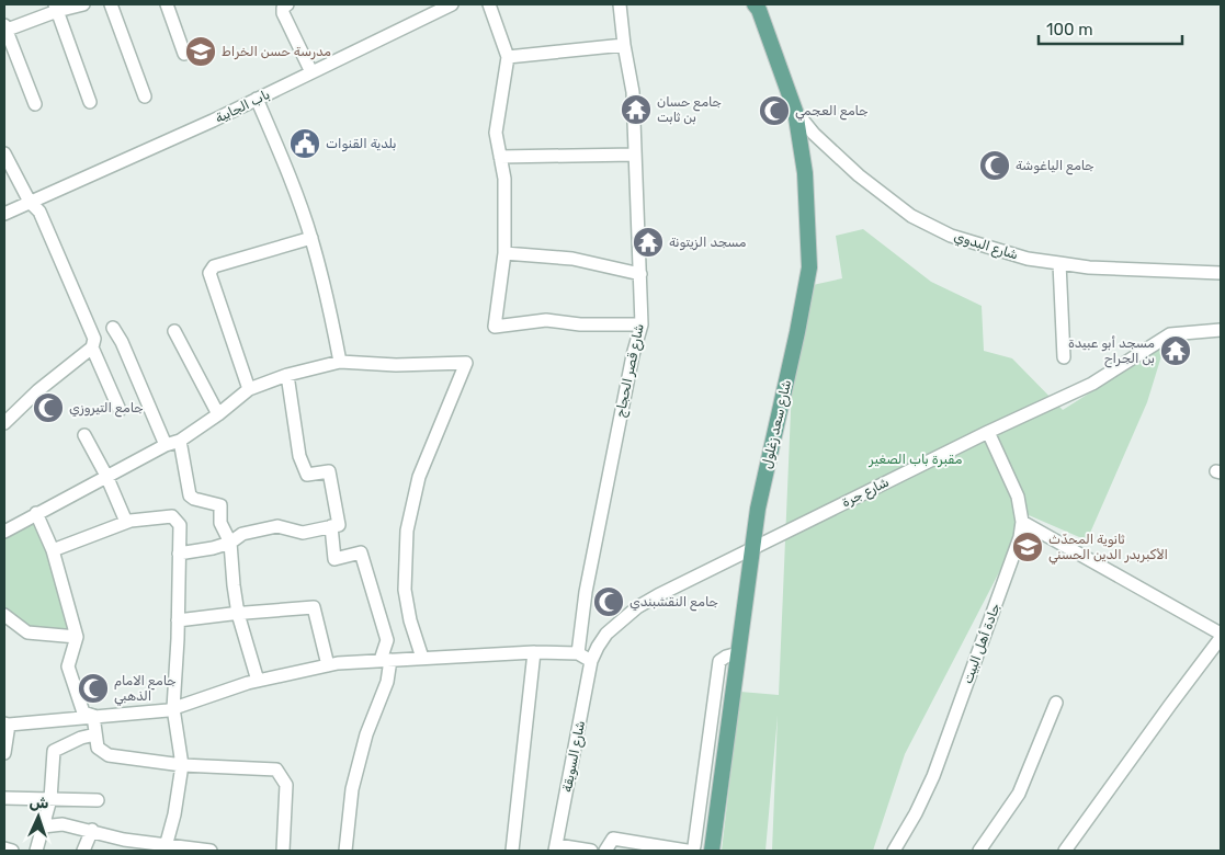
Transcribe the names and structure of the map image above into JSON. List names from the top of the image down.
{
  "streets": {
    "main road": ["شارع سعد زغلول"],
    "street": [
      "باب الجابية",
      "شارع البدوي",
      "شارع قصر الحجاج",
      "شارع جرة",
      "جادة أهل البيت",
      "شارع السويقة"
    ]
  },
  "crossings": [
    ["شارع البدوي", "شارع سعد زغلول"],
    ["شارع سعد زغلول", "شارع جرة"],
    ["شارع جرة", "جادة أهل البيت"],
    ["شارع جرة", "شارع السويقة"]
  ],
  "parks": ["مقبرة باب الصغير"],
  "places": {
    "school or university": ["مدرسة حسن الخراط", "ثانوية المحدّث الأكبربدر الدين الحسني"],
    "temple": ["جامع حسان بن ثابت", "مسجد الزيتونة", "مسجد أبو عبيدة بن الجراح"],
    "mosque": [
      "جامع العجمي",
      "جامع الياغوشة",
      "جامع التيروزي",
      "جامع النقشبندي",
      "جامع الامام الذهبي"
    ],
    "public building": ["بلدية القنوات"]
  },
  "scale_bar": "100 m",
  "north": "top"
}
